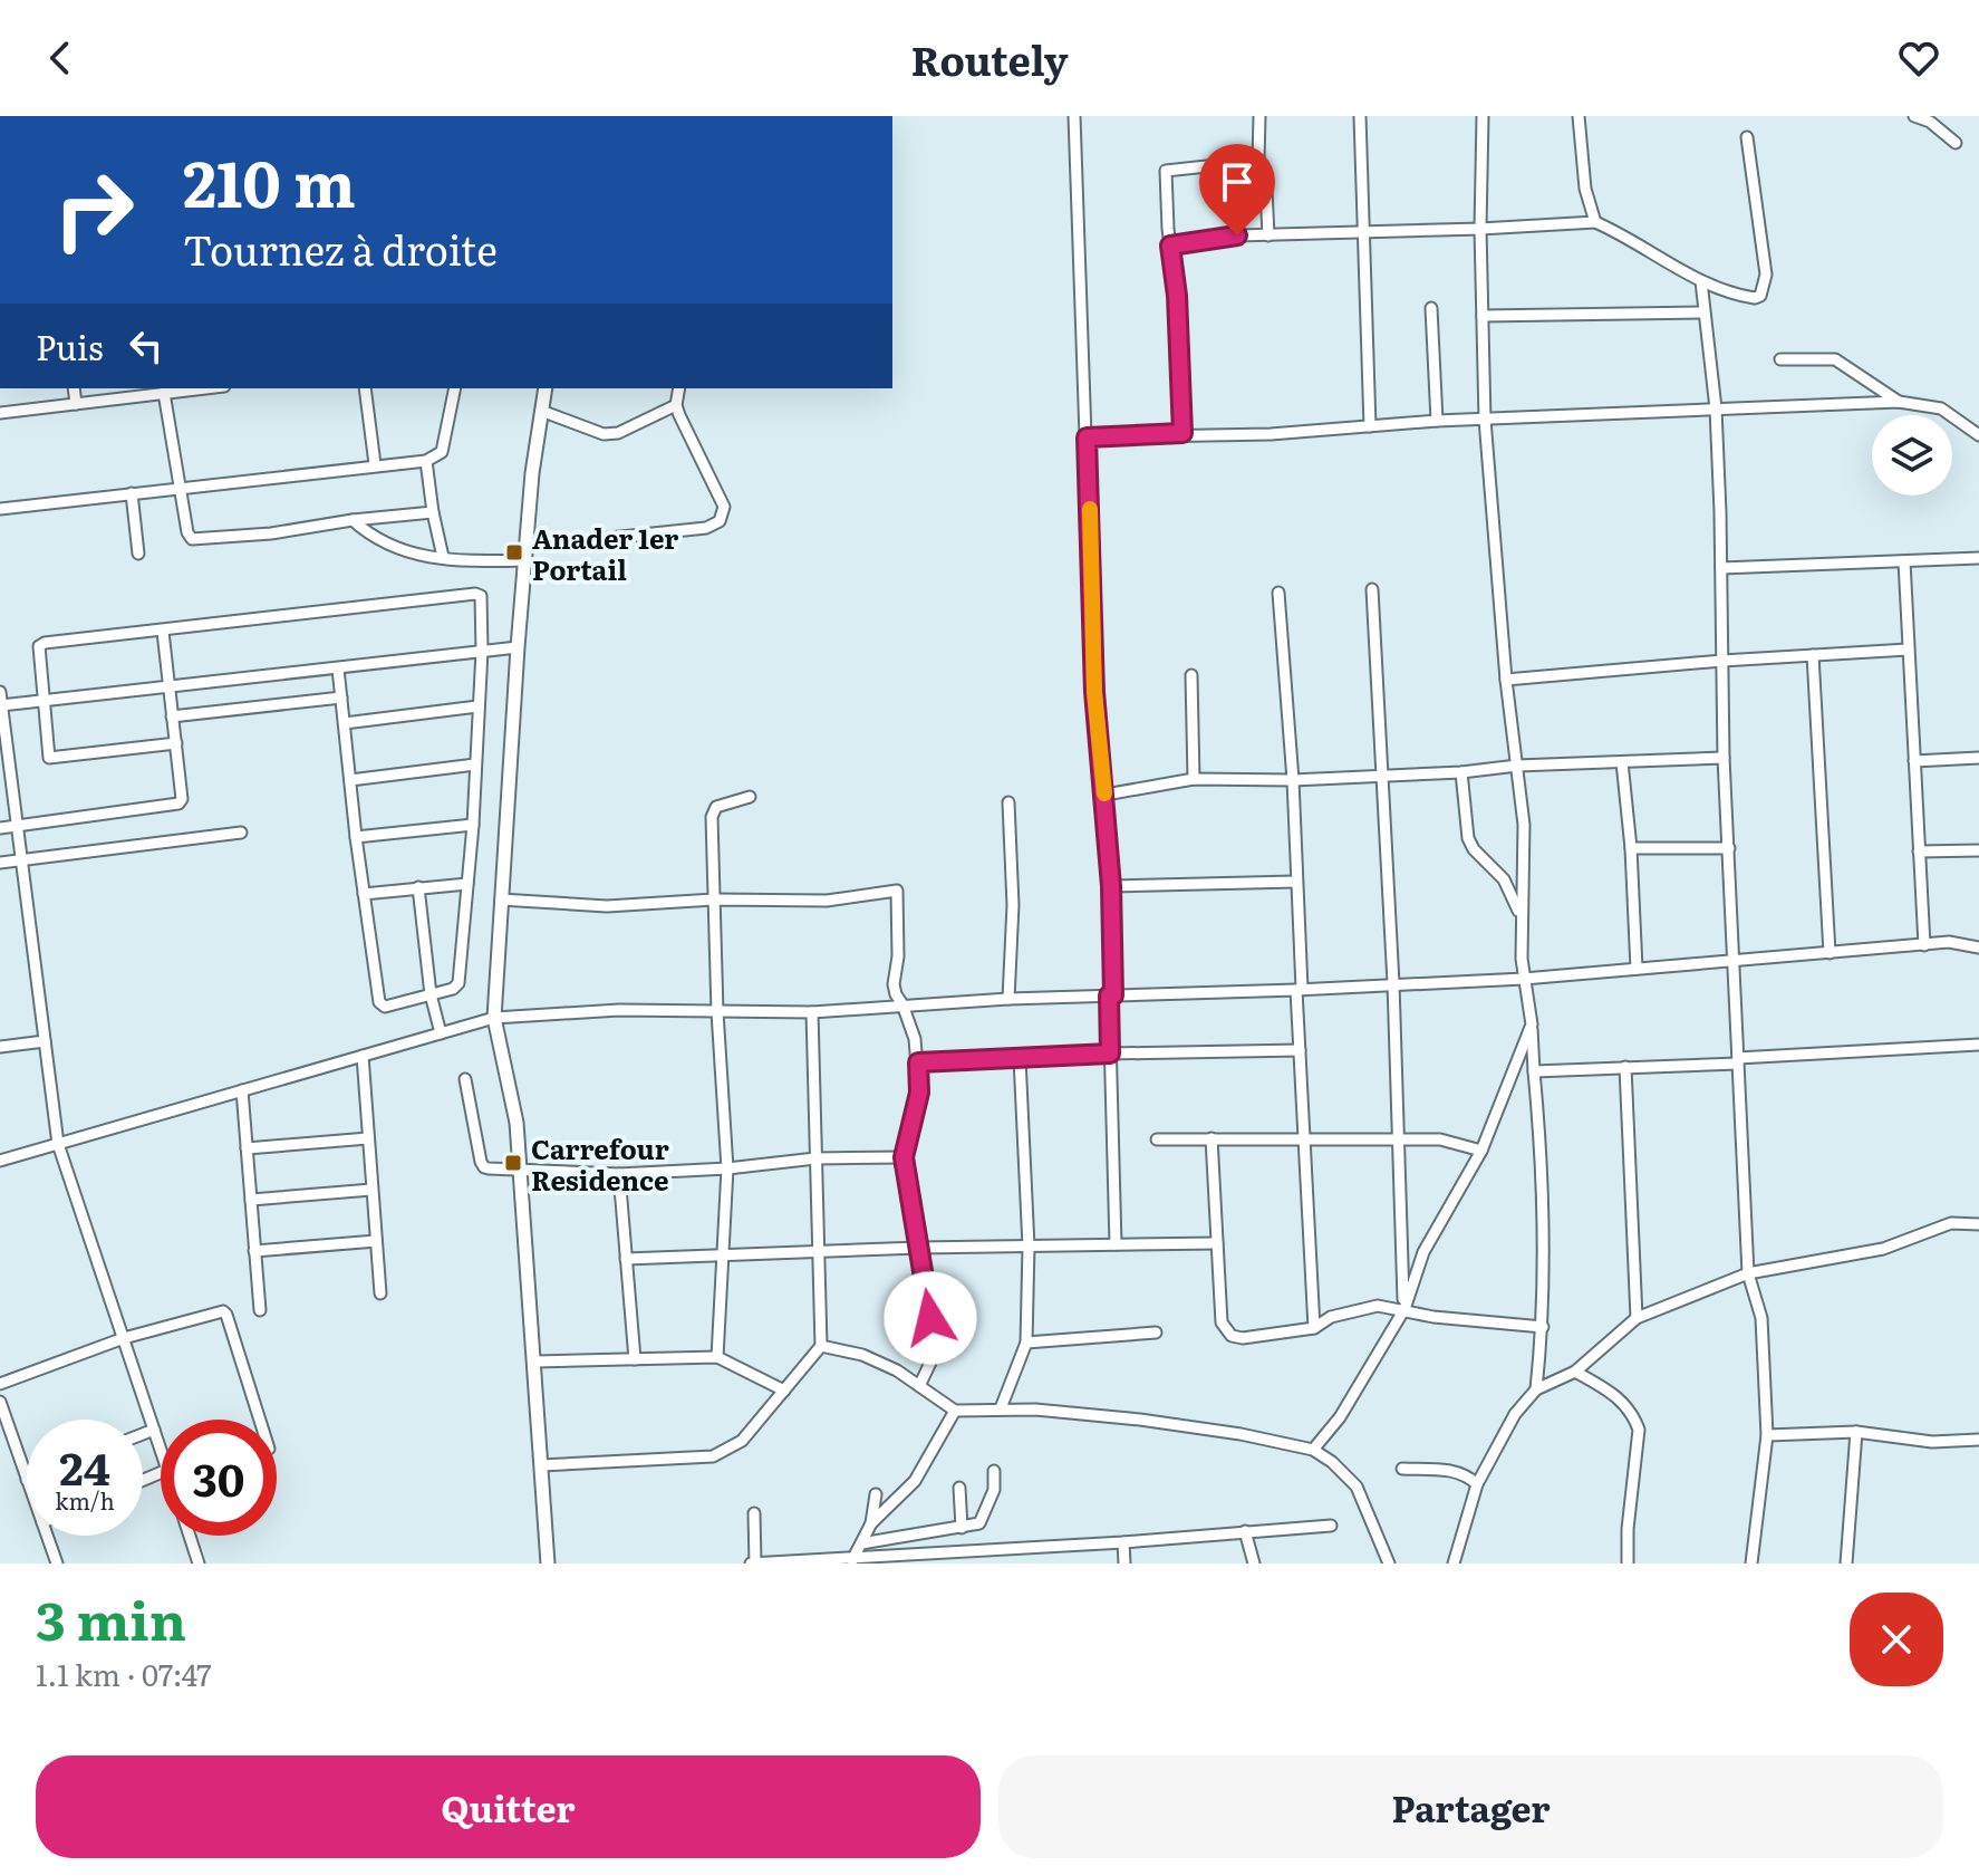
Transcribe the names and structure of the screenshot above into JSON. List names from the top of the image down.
{
  "places": {
    "transit": ["Anader 1er Portail", "Carrefour Residence"]
  },
  "page": {
    "header": "Routely",
    "turn": ["210 m", "Tournez à droite"],
    "then": "Puis",
    "speed": "24 km/h",
    "limit": "30",
    "heading": ["3 min", "1.1 km · 07:47"],
    "buttons": ["Quitter", "Partager"]
  }
}
